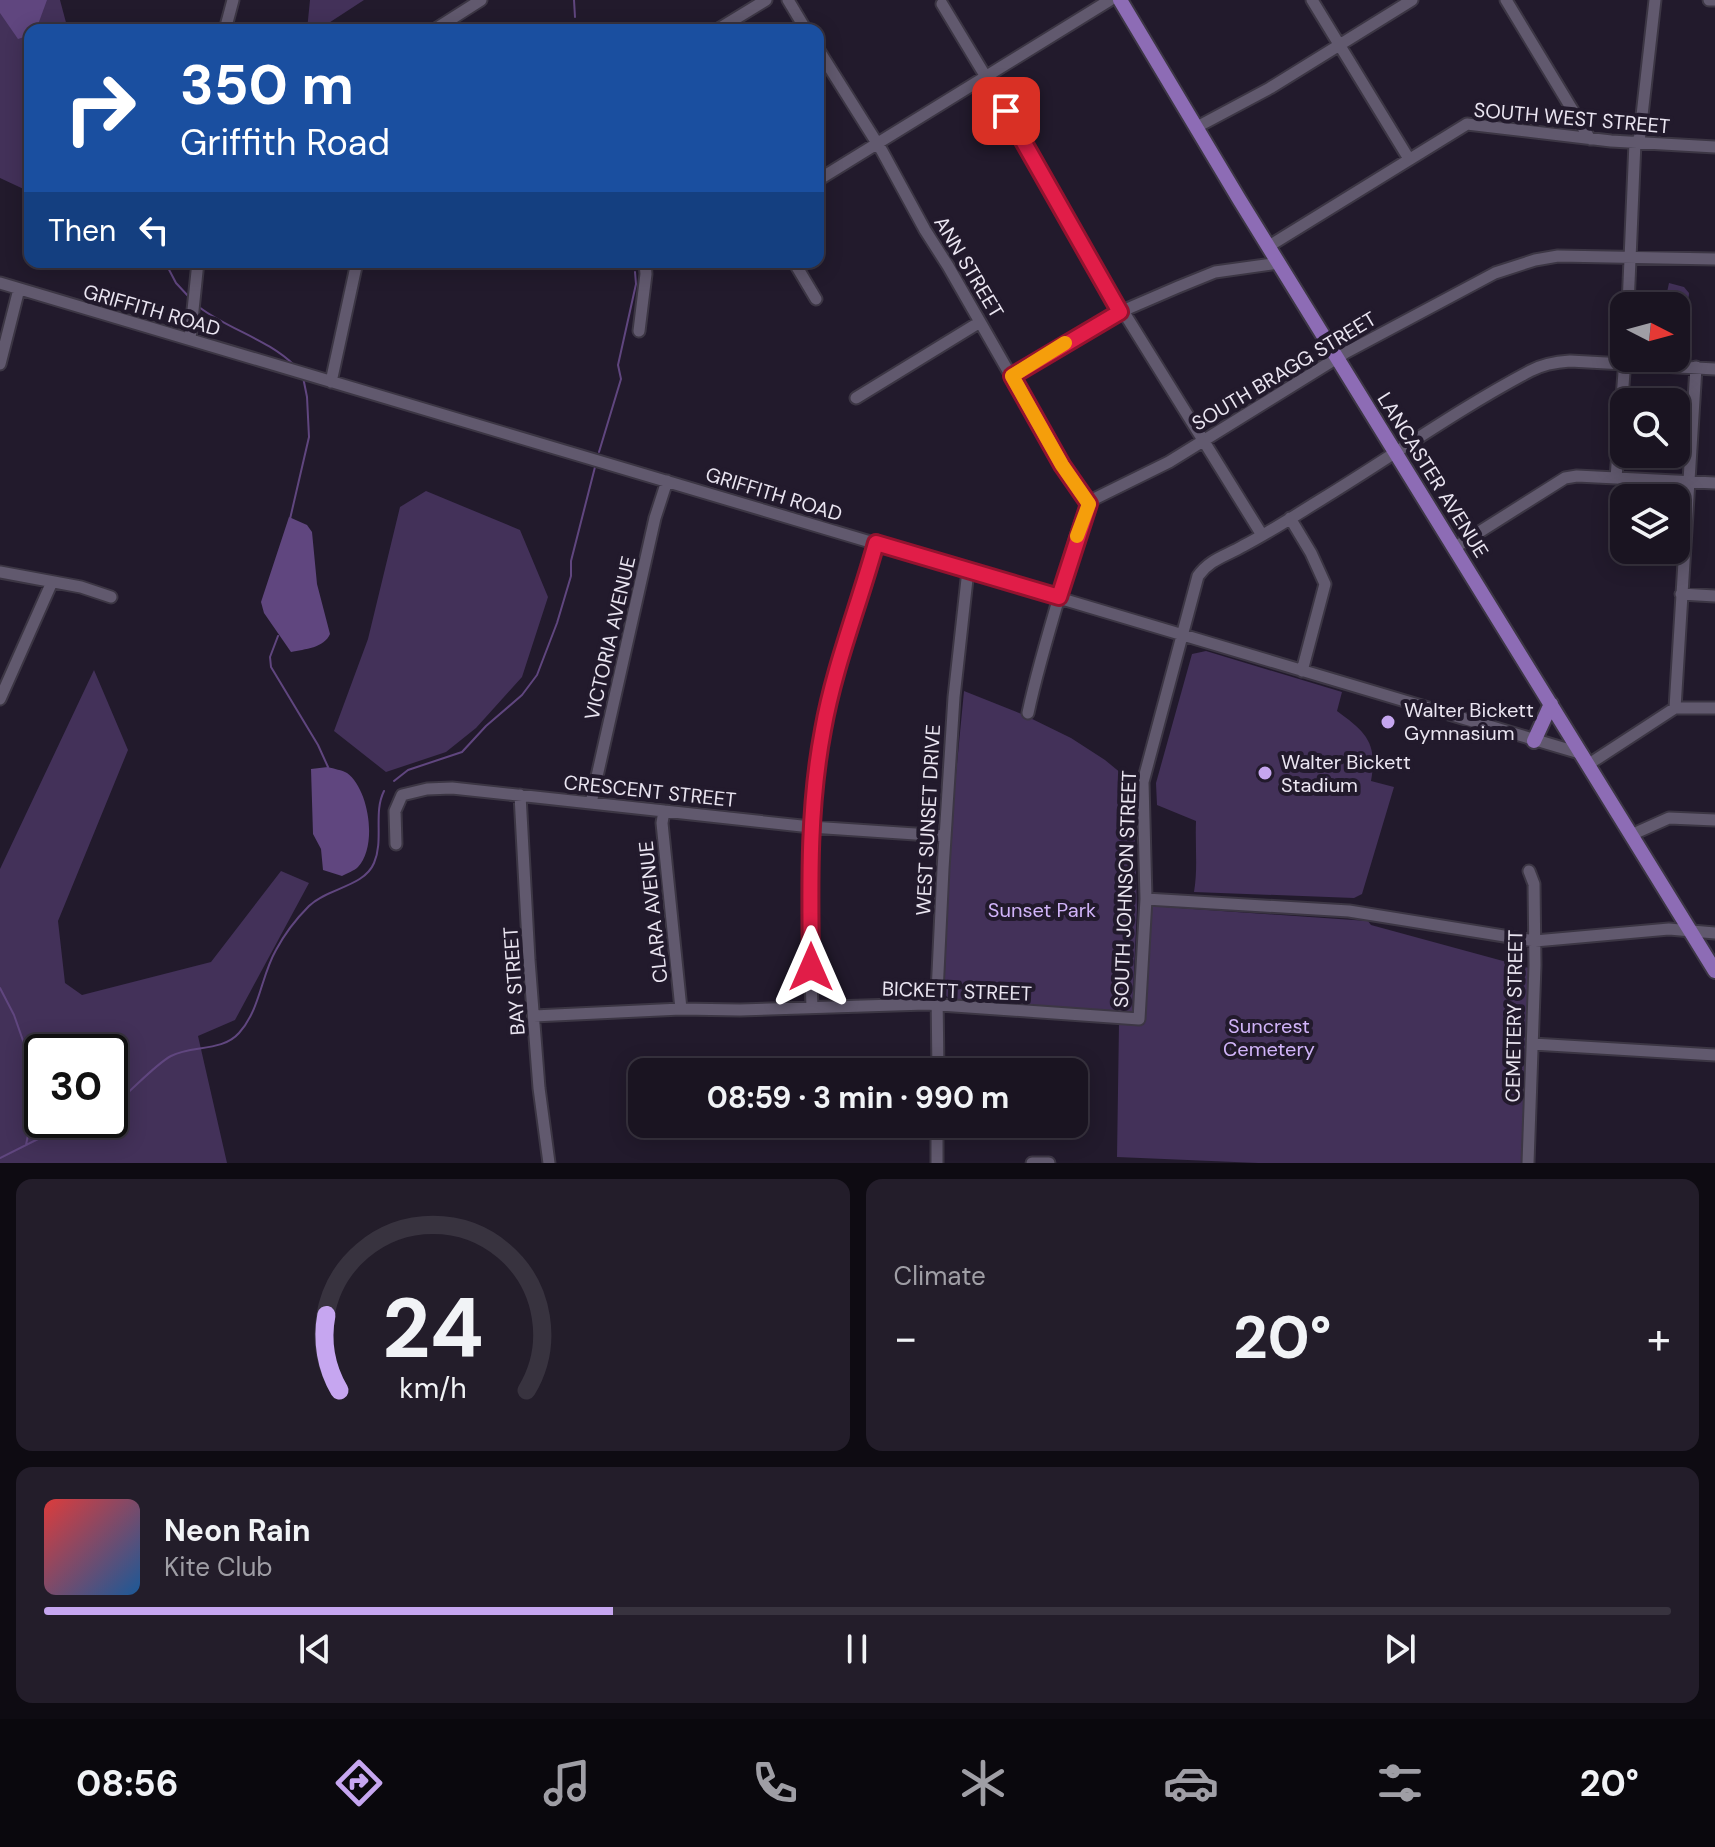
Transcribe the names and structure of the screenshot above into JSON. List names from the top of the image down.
{
  "streets": {
    "main road": ["LANCASTER AVENUE"],
    "street": [
      "SOUTH WEST STREET",
      "ANN STREET",
      "GRIFFITH ROAD",
      "SOUTH BRAGG STREET",
      "VICTORIA AVENUE",
      "CRESCENT STREET",
      "WEST SUNSET DRIVE",
      "SOUTH JOHNSON STREET",
      "CLARA AVENUE",
      "BAY STREET",
      "BICKETT STREET",
      "CEMETERY STREET"
    ]
  },
  "crossings": [
    ["SOUTH WEST STREET", "LANCASTER AVENUE"],
    ["ANN STREET", "SOUTH BRAGG STREET"],
    ["GRIFFITH ROAD", "LANCASTER AVENUE"],
    ["GRIFFITH ROAD", "VICTORIA AVENUE"],
    ["GRIFFITH ROAD", "WEST SUNSET DRIVE"],
    ["GRIFFITH ROAD", "SOUTH JOHNSON STREET"],
    ["SOUTH BRAGG STREET", "LANCASTER AVENUE"],
    ["LANCASTER AVENUE", "SOUTH JOHNSON STREET"],
    ["VICTORIA AVENUE", "CRESCENT STREET"],
    ["CRESCENT STREET", "WEST SUNSET DRIVE"],
    ["CRESCENT STREET", "CLARA AVENUE"],
    ["CRESCENT STREET", "BAY STREET"],
    ["WEST SUNSET DRIVE", "BICKETT STREET"],
    ["SOUTH JOHNSON STREET", "BICKETT STREET"],
    ["CLARA AVENUE", "BICKETT STREET"],
    ["BAY STREET", "BICKETT STREET"]
  ],
  "parks": ["Sunset Park", "Suncrest Cemetery"],
  "places": ["Walter Bickett Gymnasium", "Walter Bickett Stadium"],
  "north": "right",
  "page": {
    "turn": ["350 m", "Griffith Road"],
    "then": "Then",
    "limit": "30",
    "trip": "08:59 · 3 min · 990 m",
    "tile": "Climate",
    "heat": ["−", "20°", "+"],
    "song": ["Neon Rain", "Kite Club"],
    "tabs": ["08:56", "20°"],
    "gauge": ["24", "km/h"]
  }
}
